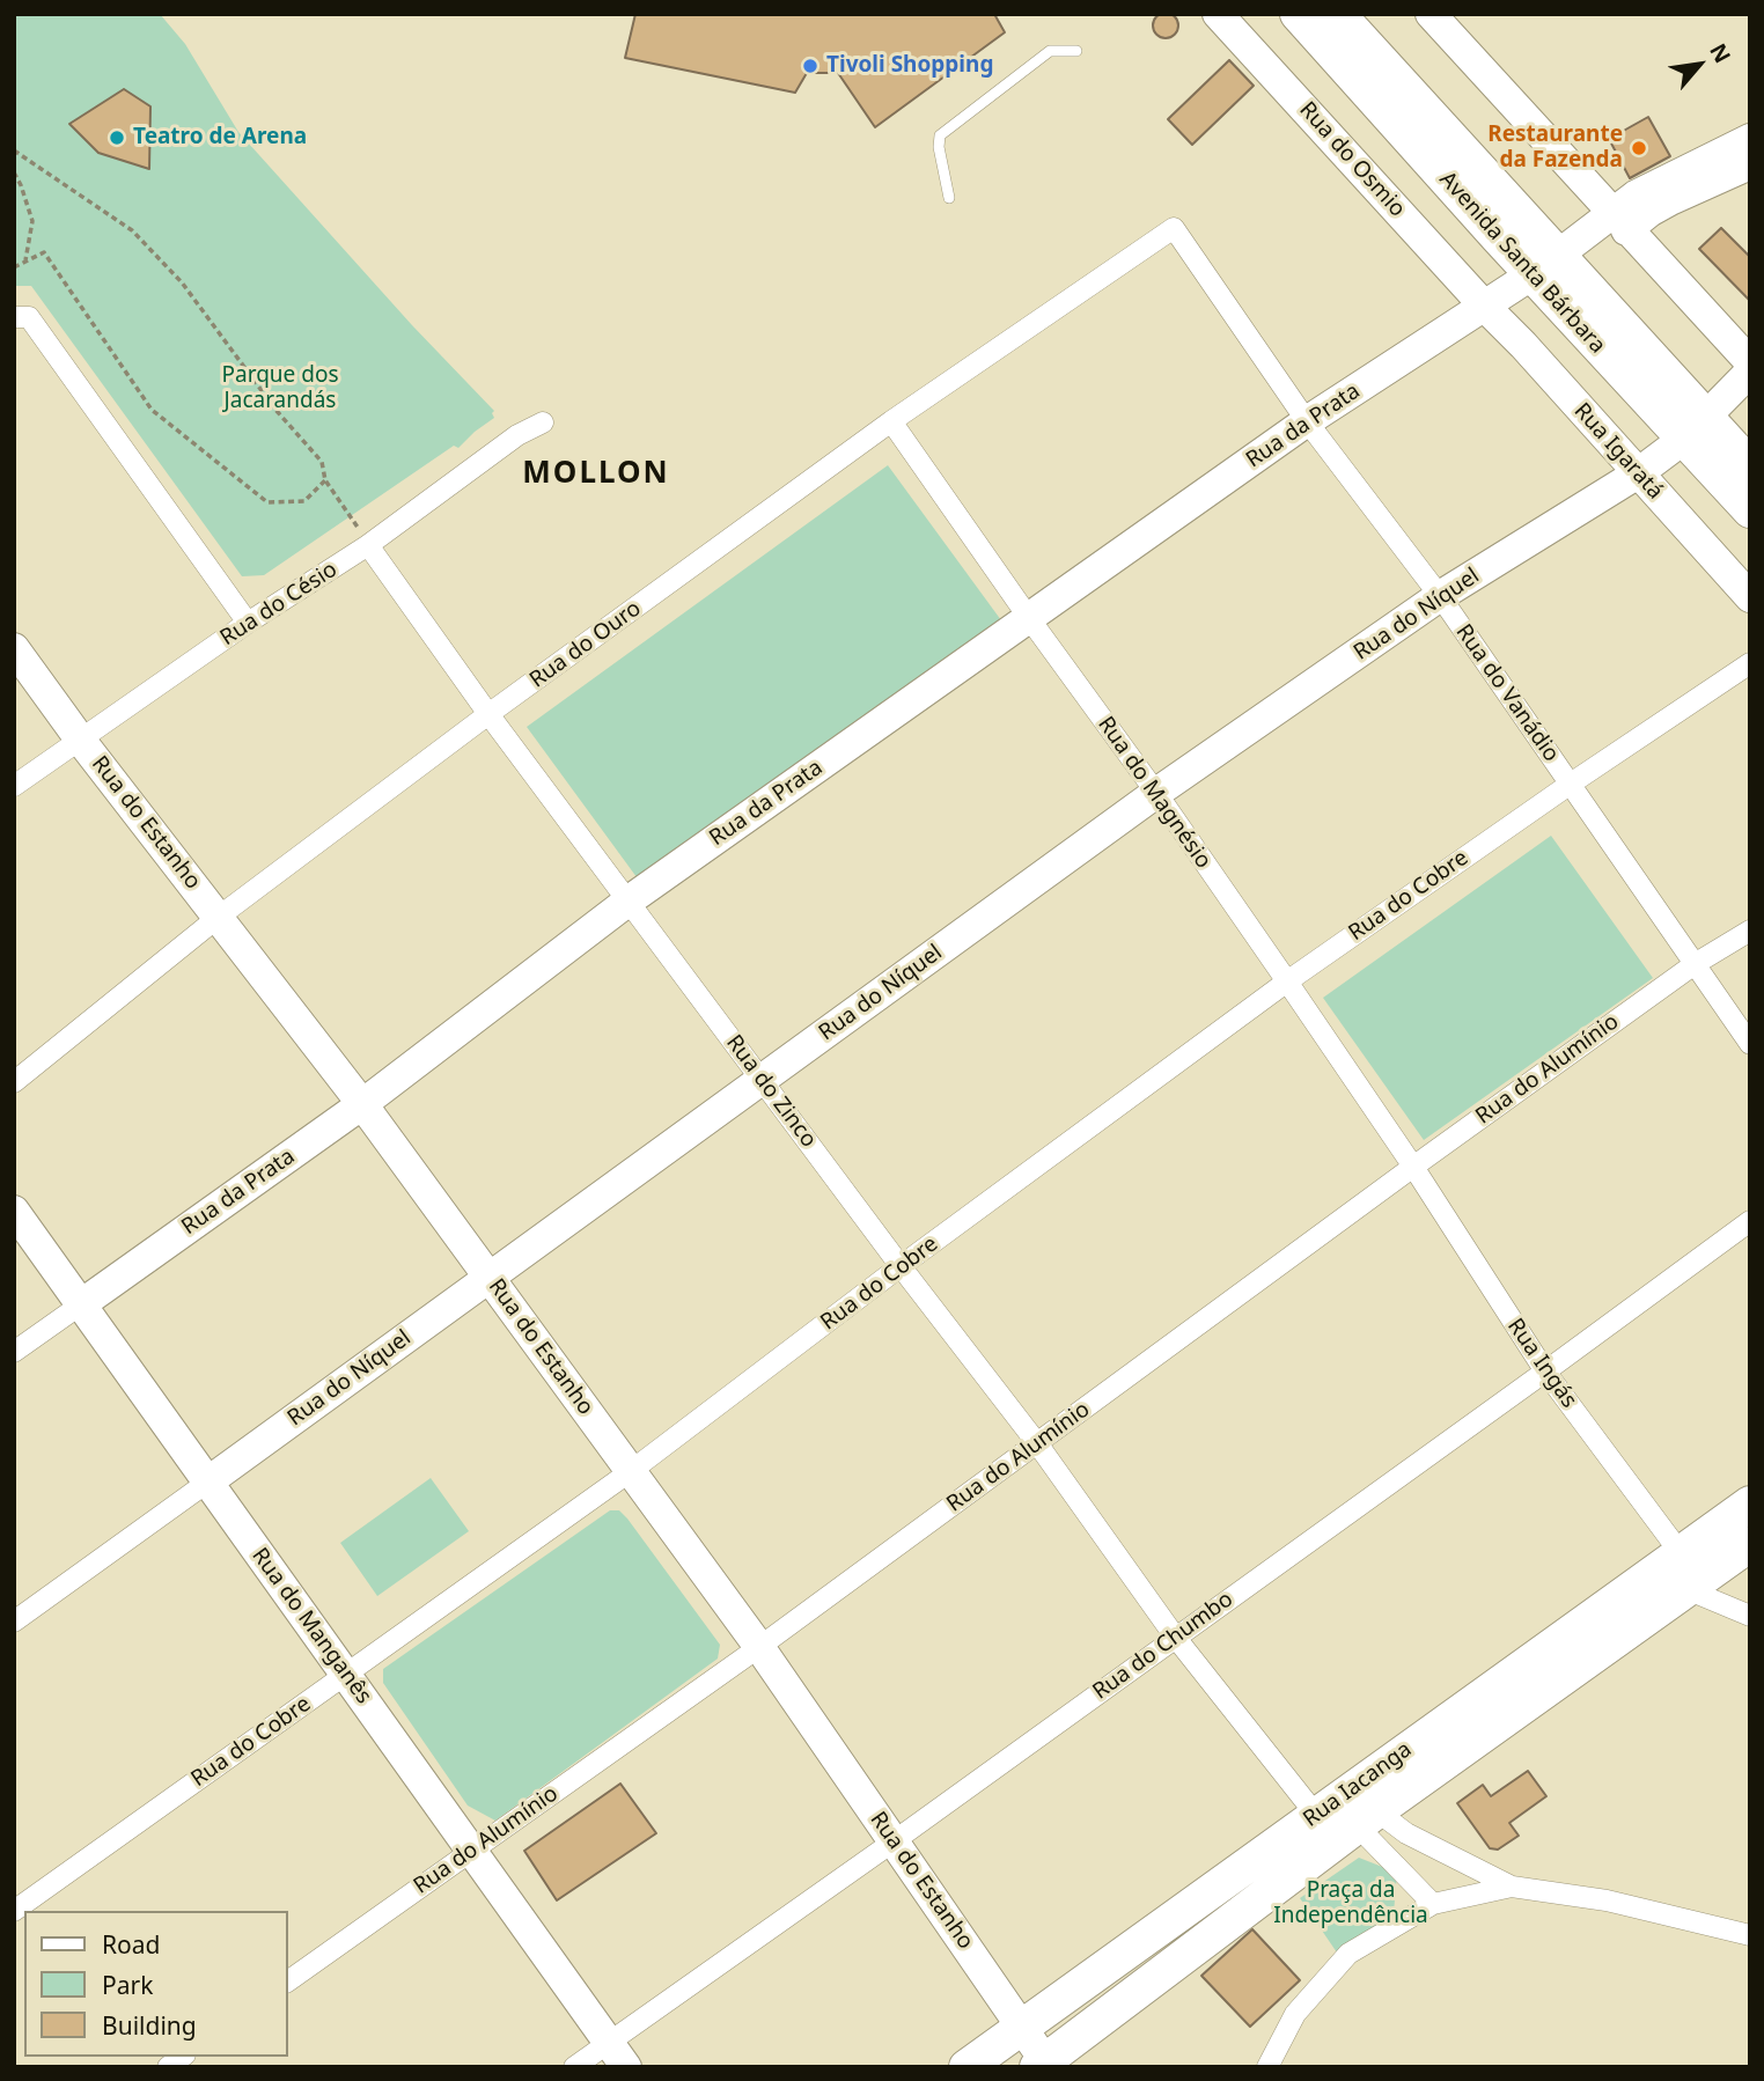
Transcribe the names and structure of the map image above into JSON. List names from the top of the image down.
{
  "streets": {
    "main road": ["Avenida Santa Bárbara", "Rua Iacanga"],
    "street": [
      "Rua do Osmio",
      "Rua da Prata",
      "Rua Igaratá",
      "Rua do Césio",
      "Rua do Níquel",
      "Rua do Ouro",
      "Rua do Vanádio",
      "Rua do Magnésio",
      "Rua do Estanho",
      "Rua do Cobre",
      "Rua do Alumínio",
      "Rua do Zinco",
      "Rua Ingás",
      "Rua do Manganês",
      "Rua do Chumbo"
    ]
  },
  "crossings": [
    ["Rua do Osmio", "Rua da Prata"],
    ["Rua do Osmio", "Rua Igaratá"],
    ["Avenida Santa Bárbara", "Rua da Prata"],
    ["Avenida Santa Bárbara", "Rua do Níquel"],
    ["Rua da Prata", "Rua Igaratá"],
    ["Rua da Prata", "Rua do Vanádio"],
    ["Rua da Prata", "Rua do Magnésio"],
    ["Rua da Prata", "Rua do Estanho"],
    ["Rua da Prata", "Rua do Zinco"],
    ["Rua da Prata", "Rua do Manganês"],
    ["Rua Igaratá", "Rua do Níquel"],
    ["Rua do Césio", "Rua do Estanho"],
    ["Rua do Césio", "Rua do Zinco"],
    ["Rua do Níquel", "Rua do Vanádio"],
    ["Rua do Níquel", "Rua do Magnésio"],
    ["Rua do Níquel", "Rua do Estanho"],
    ["Rua do Níquel", "Rua do Zinco"],
    ["Rua do Níquel", "Rua do Manganês"],
    ["Rua do Ouro", "Rua do Vanádio"],
    ["Rua do Ouro", "Rua do Magnésio"],
    ["Rua do Ouro", "Rua do Estanho"],
    ["Rua do Ouro", "Rua do Zinco"],
    ["Rua do Vanádio", "Rua do Cobre"],
    ["Rua do Vanádio", "Rua do Alumínio"],
    ["Rua do Magnésio", "Rua do Cobre"],
    ["Rua do Magnésio", "Rua do Alumínio"],
    ["Rua do Magnésio", "Rua Ingás"],
    ["Rua do Estanho", "Rua do Cobre"],
    ["Rua do Estanho", "Rua do Alumínio"],
    ["Rua do Estanho", "Rua do Chumbo"],
    ["Rua do Estanho", "Rua Iacanga"],
    ["Rua do Cobre", "Rua do Zinco"],
    ["Rua do Cobre", "Rua do Manganês"],
    ["Rua do Alumínio", "Rua do Zinco"],
    ["Rua do Alumínio", "Rua Ingás"],
    ["Rua do Alumínio", "Rua do Manganês"],
    ["Rua do Zinco", "Rua do Chumbo"],
    ["Rua do Zinco", "Rua Iacanga"],
    ["Rua Ingás", "Rua do Chumbo"],
    ["Rua Ingás", "Rua Iacanga"],
    ["Rua do Manganês", "Rua do Chumbo"]
  ],
  "districts": ["MOLLON"],
  "parks": ["Parque dos Jacarandás", "Praça da Independência"],
  "places": ["Tivoli Shopping", "Teatro de Arena", "Restaurante da Fazenda"],
  "legend": ["Road", "Park", "Building"],
  "north": "top right"
}
